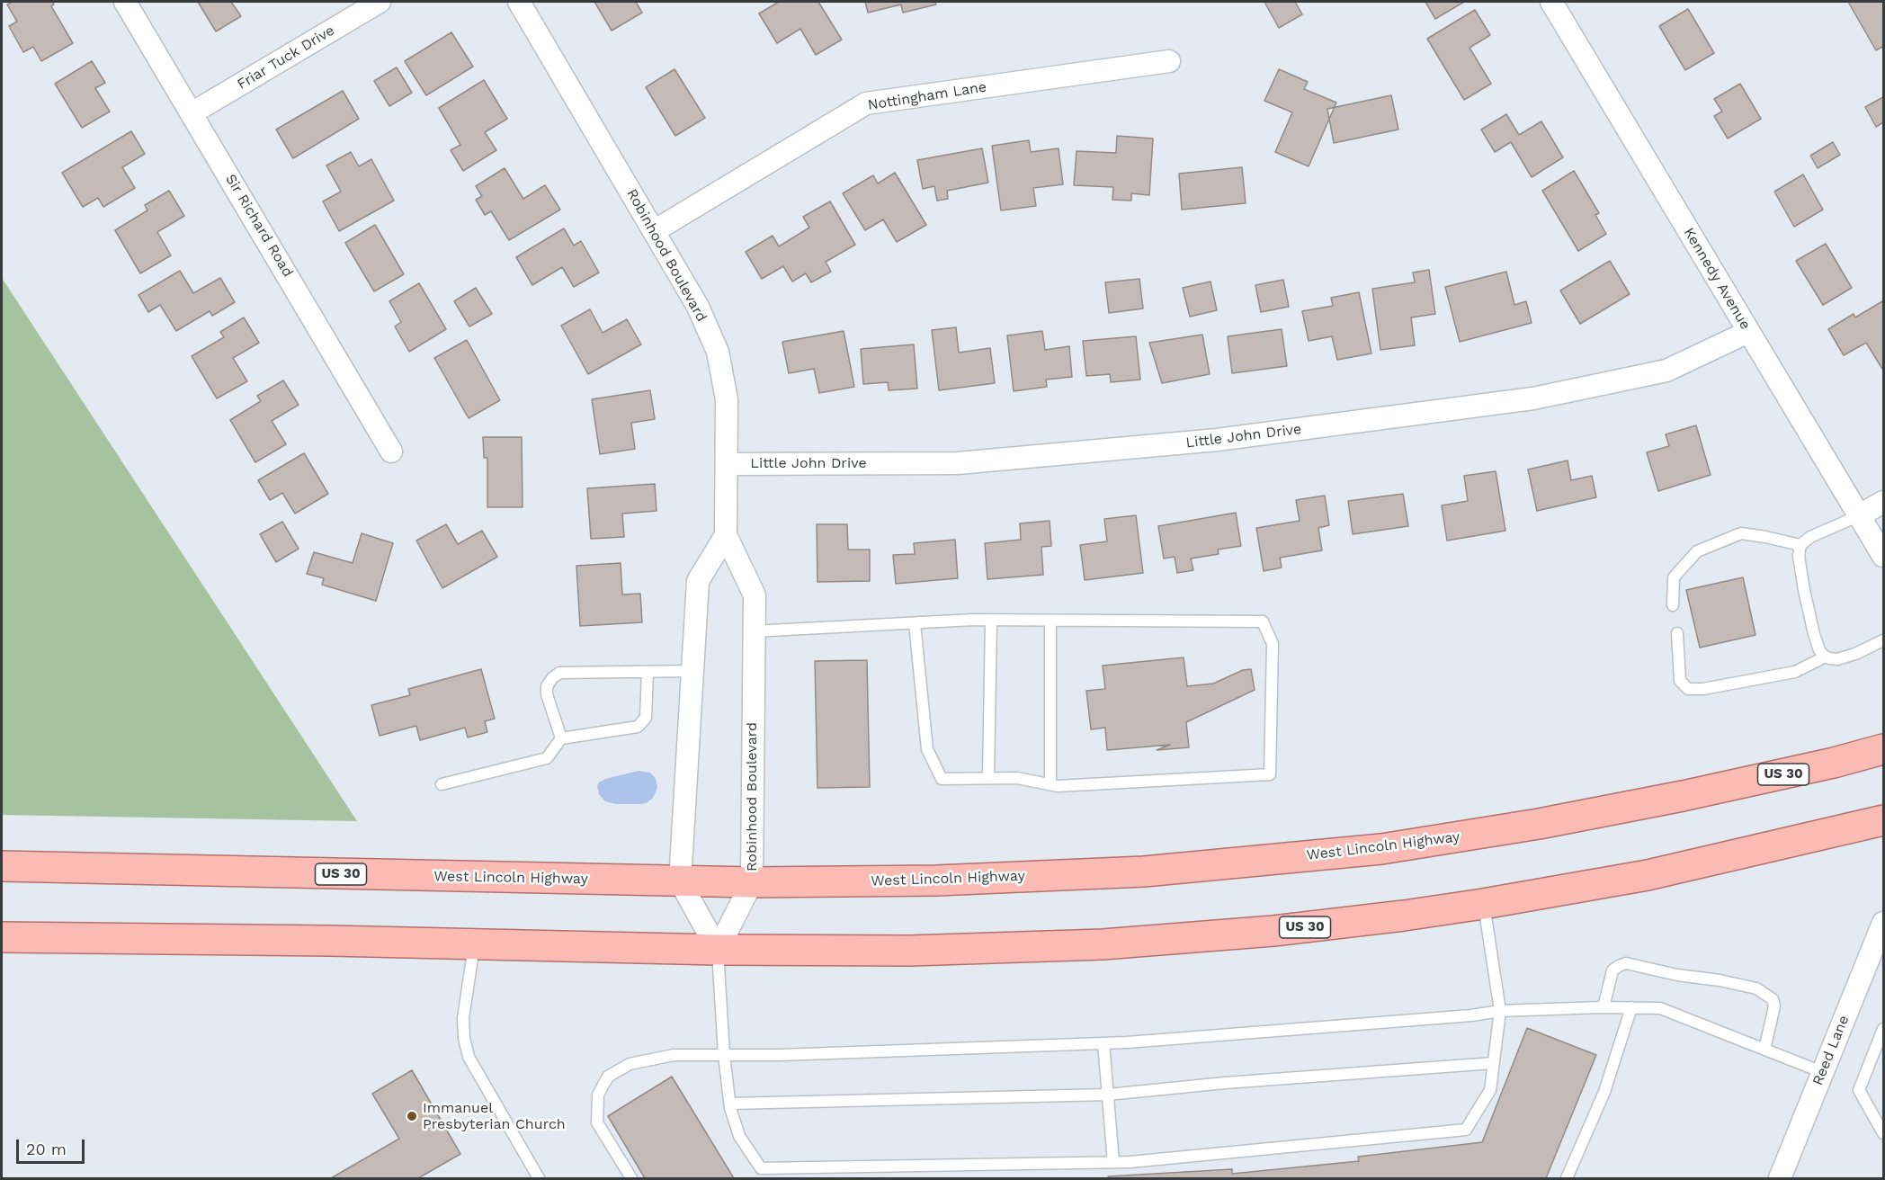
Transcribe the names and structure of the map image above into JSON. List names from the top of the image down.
{
  "streets": {
    "main road": ["US 30", "West Lincoln Highway"],
    "street": [
      "Friar Tuck Drive",
      "Nottingham Lane",
      "Sir Richard Road",
      "Robinhood Boulevard",
      "Kennedy Avenue",
      "Little John Drive",
      "Reed Lane"
    ]
  },
  "crossings": [
    ["Friar Tuck Drive", "Sir Richard Road"],
    ["Nottingham Lane", "Robinhood Boulevard"],
    ["Robinhood Boulevard", "Little John Drive"],
    ["Robinhood Boulevard", "US 30"],
    ["Robinhood Boulevard", "West Lincoln Highway"],
    ["Kennedy Avenue", "Little John Drive"]
  ],
  "places": ["Immanuel Presbyterian Church"],
  "scale_bar": "20 m"
}
